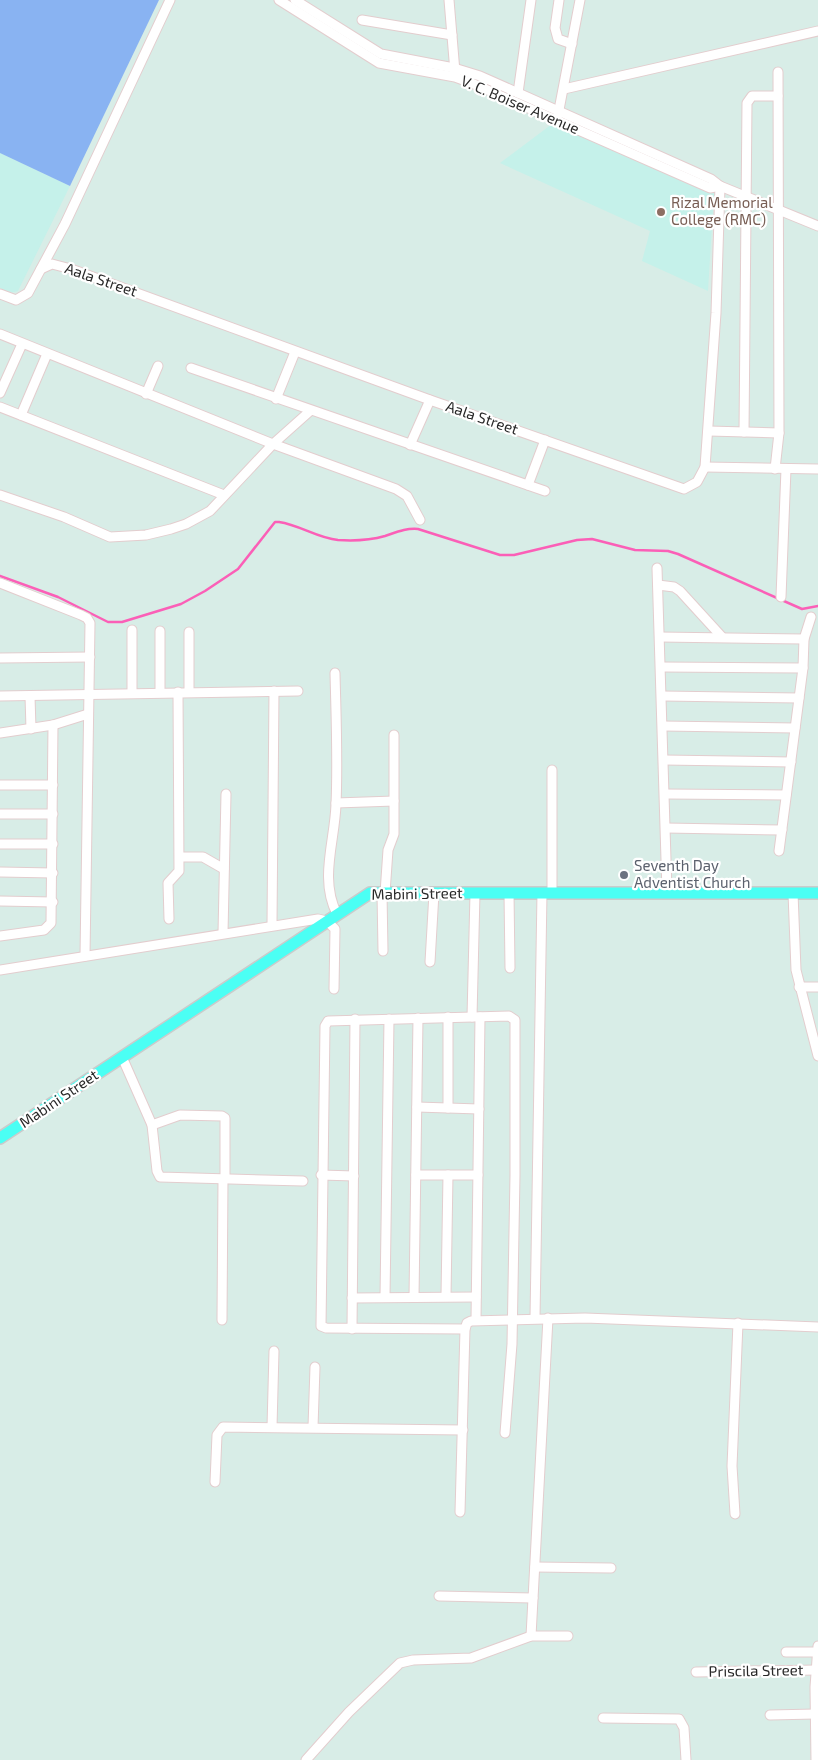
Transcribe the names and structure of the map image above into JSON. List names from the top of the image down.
{
  "streets": {
    "main road": ["Mabini Street"],
    "street": ["V. C. Boiser Avenue", "Aala Street", "Priscila Street"]
  },
  "places": ["Rizal Memorial College (RMC)", "Seventh Day Adventist Church"]
}
